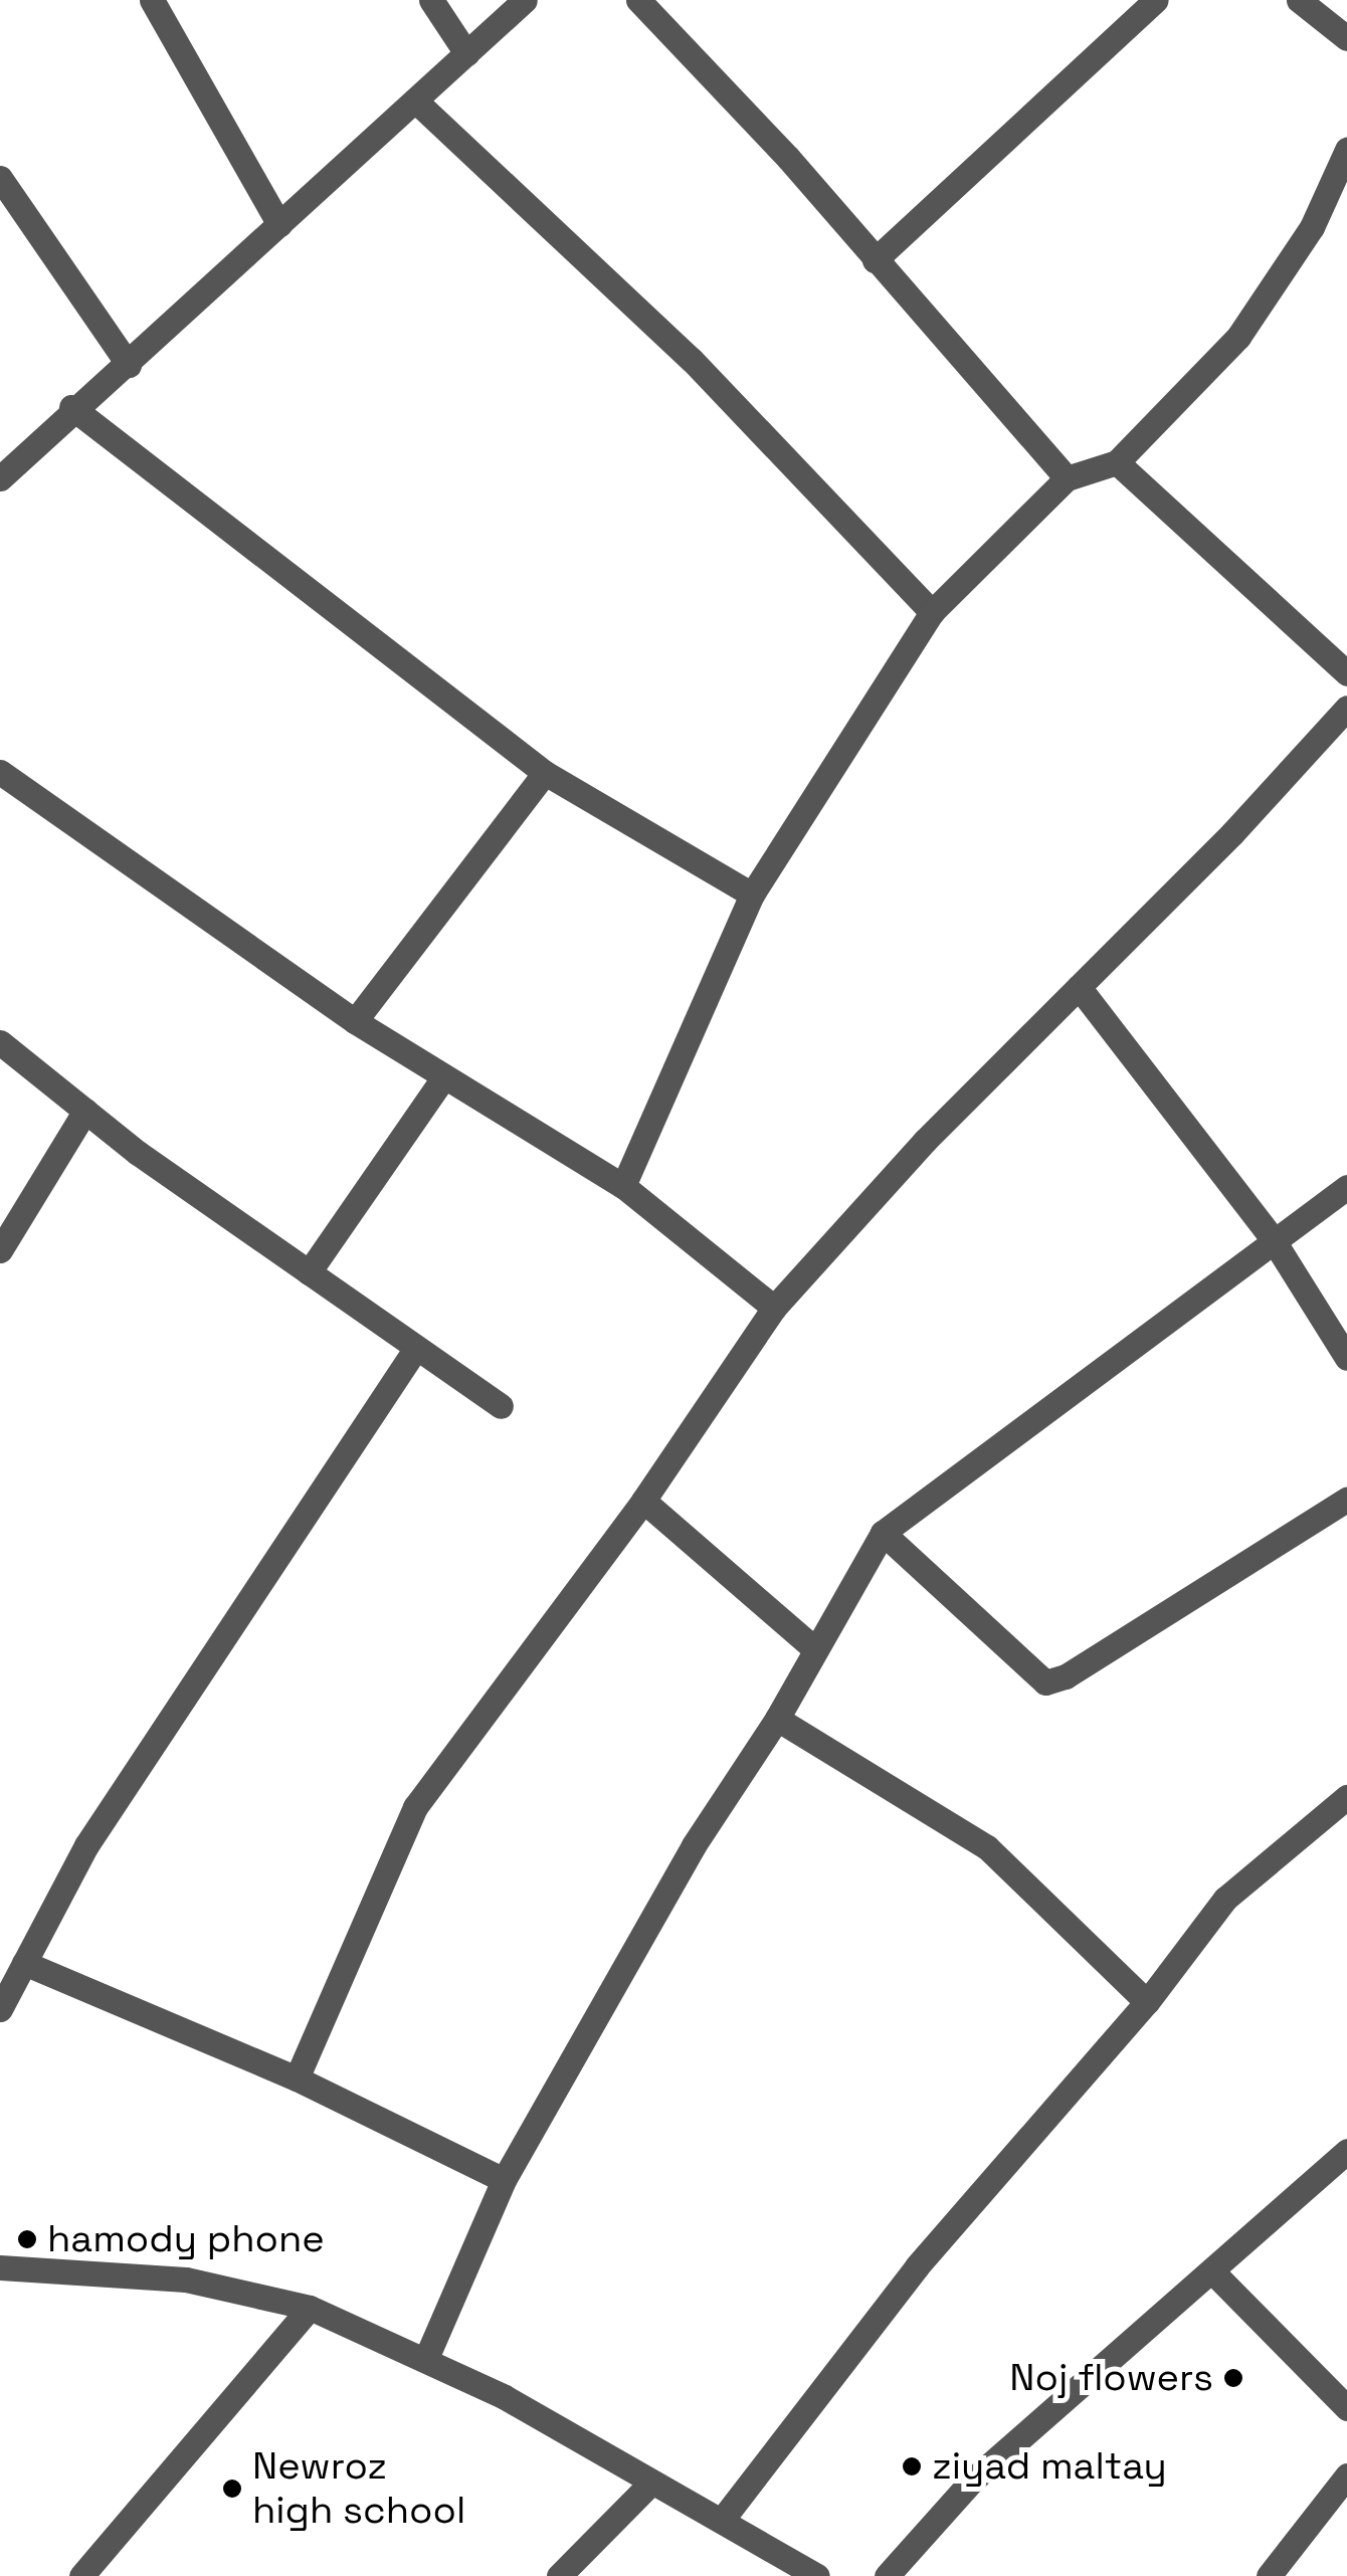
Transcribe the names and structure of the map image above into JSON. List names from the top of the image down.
{
  "places": [
    "hamody phone",
    "Noj flowers",
    "ziyad maltay",
    "Newroz high school"
  ]
}
